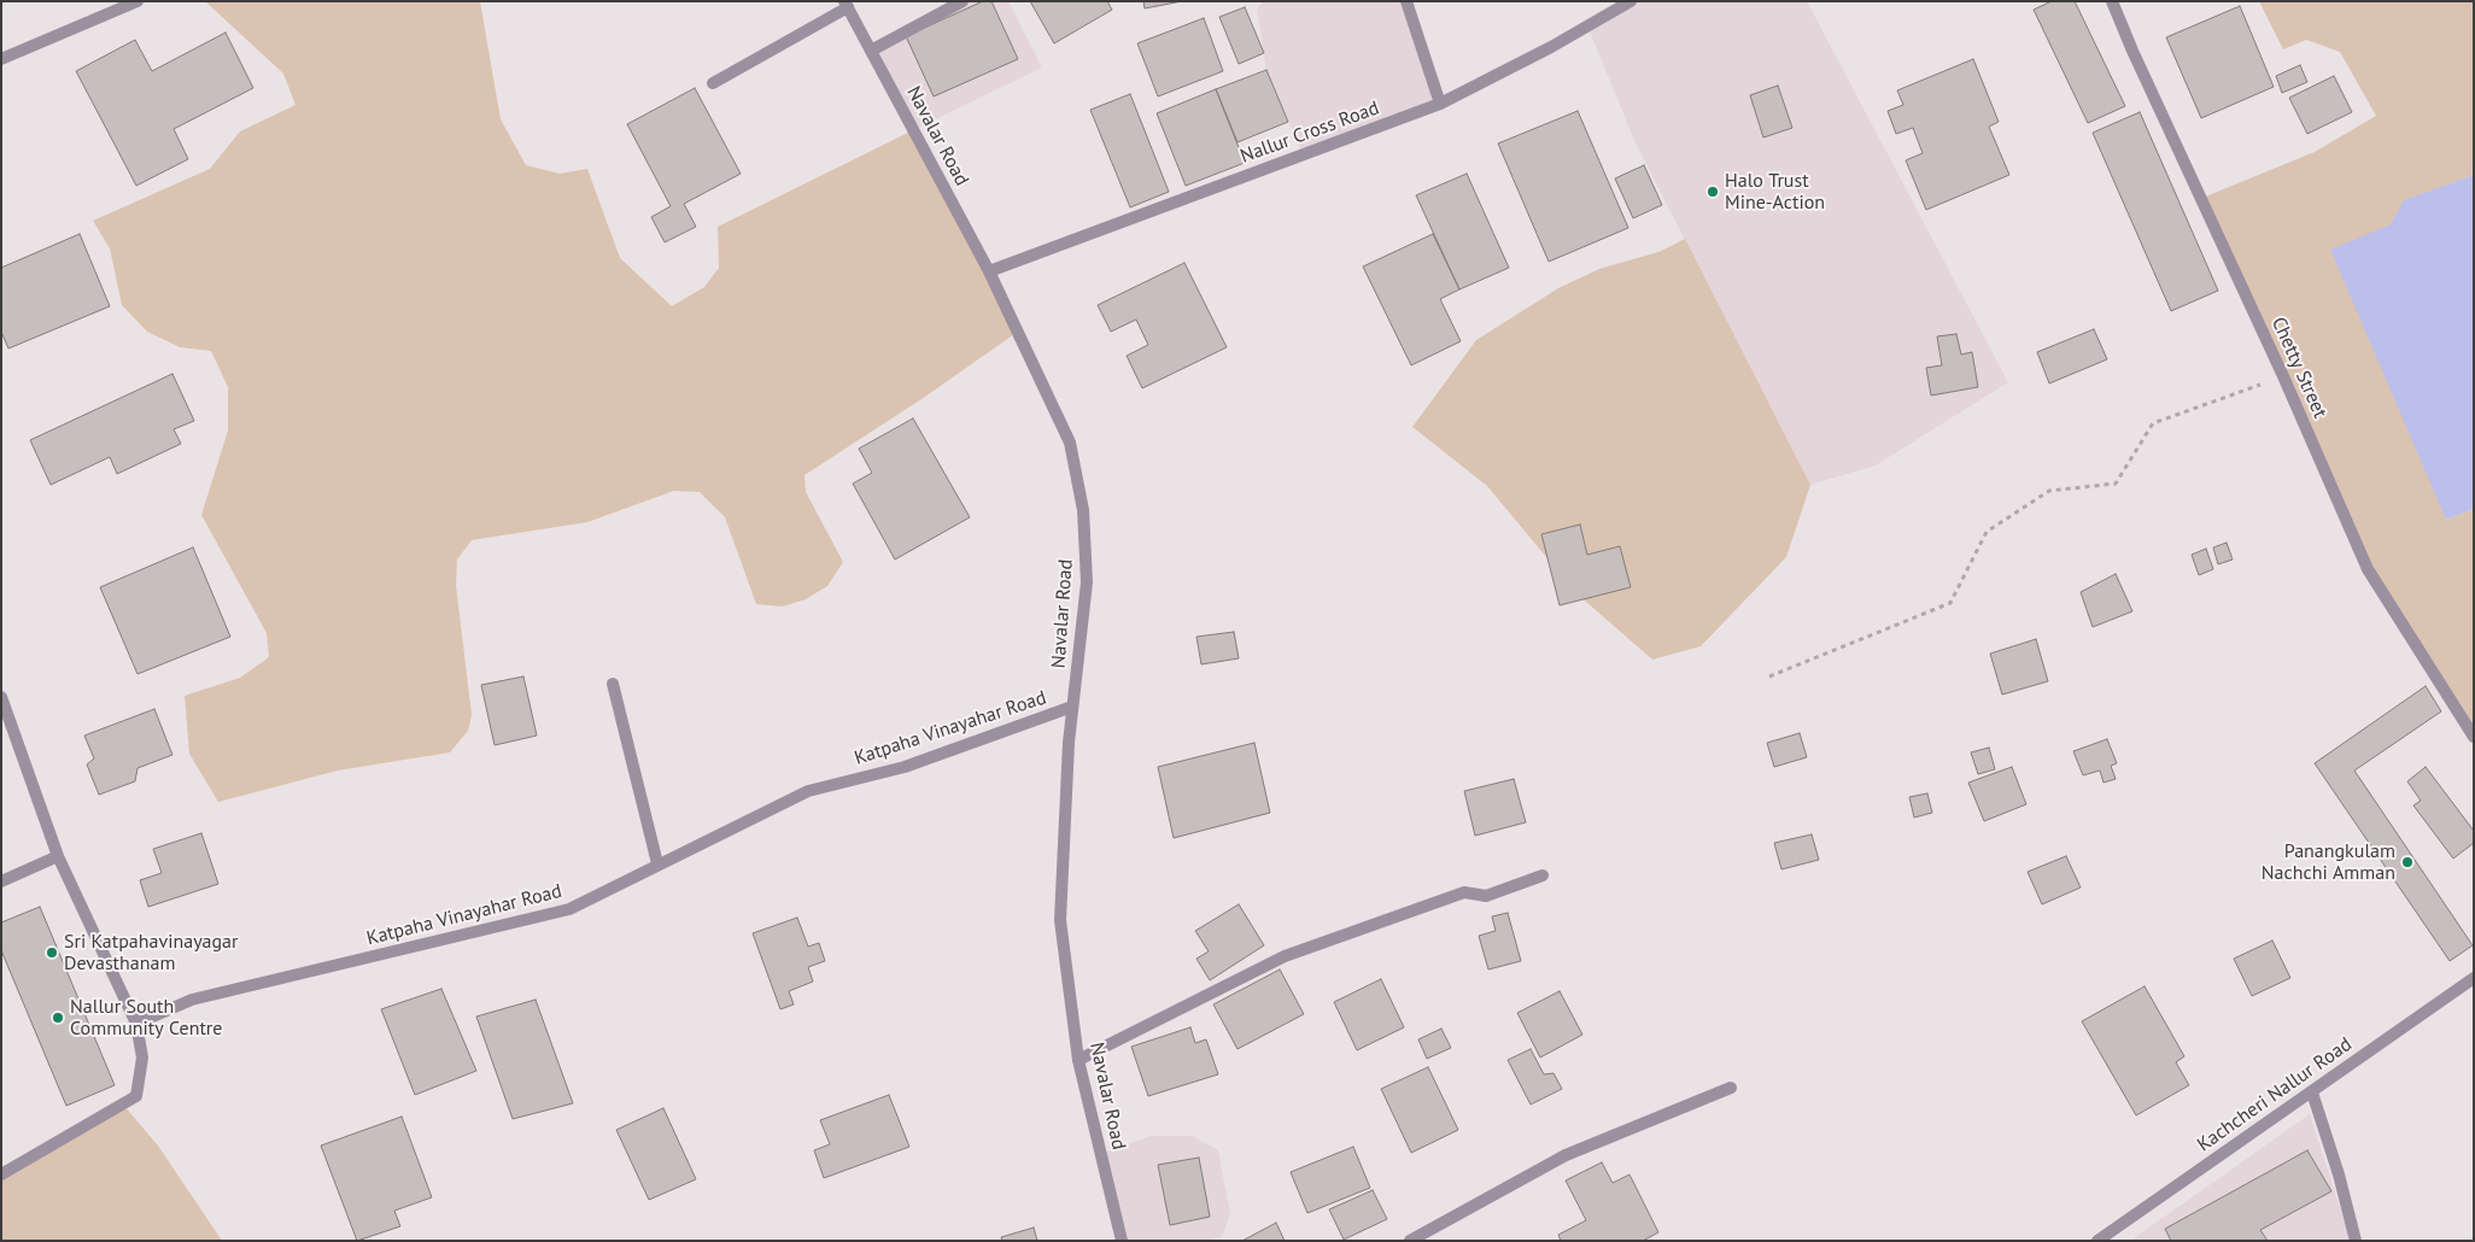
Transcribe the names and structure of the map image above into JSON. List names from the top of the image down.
{
  "streets": {
    "street": [
      "Nallur Cross Road",
      "Navalar Road",
      "Chetty Street",
      "Katpaha Vinayahar Road",
      "Kachcheri Nallur Road"
    ]
  },
  "crossings": [
    ["Nallur Cross Road", "Navalar Road"],
    ["Navalar Road", "Katpaha Vinayahar Road"]
  ],
  "places": [
    "Halo Trust Mine-Action",
    "Panangkulam Nachchi Amman",
    "Sri Katpahavinayagar Devasthanam",
    "Nallur South Community Centre"
  ]
}
